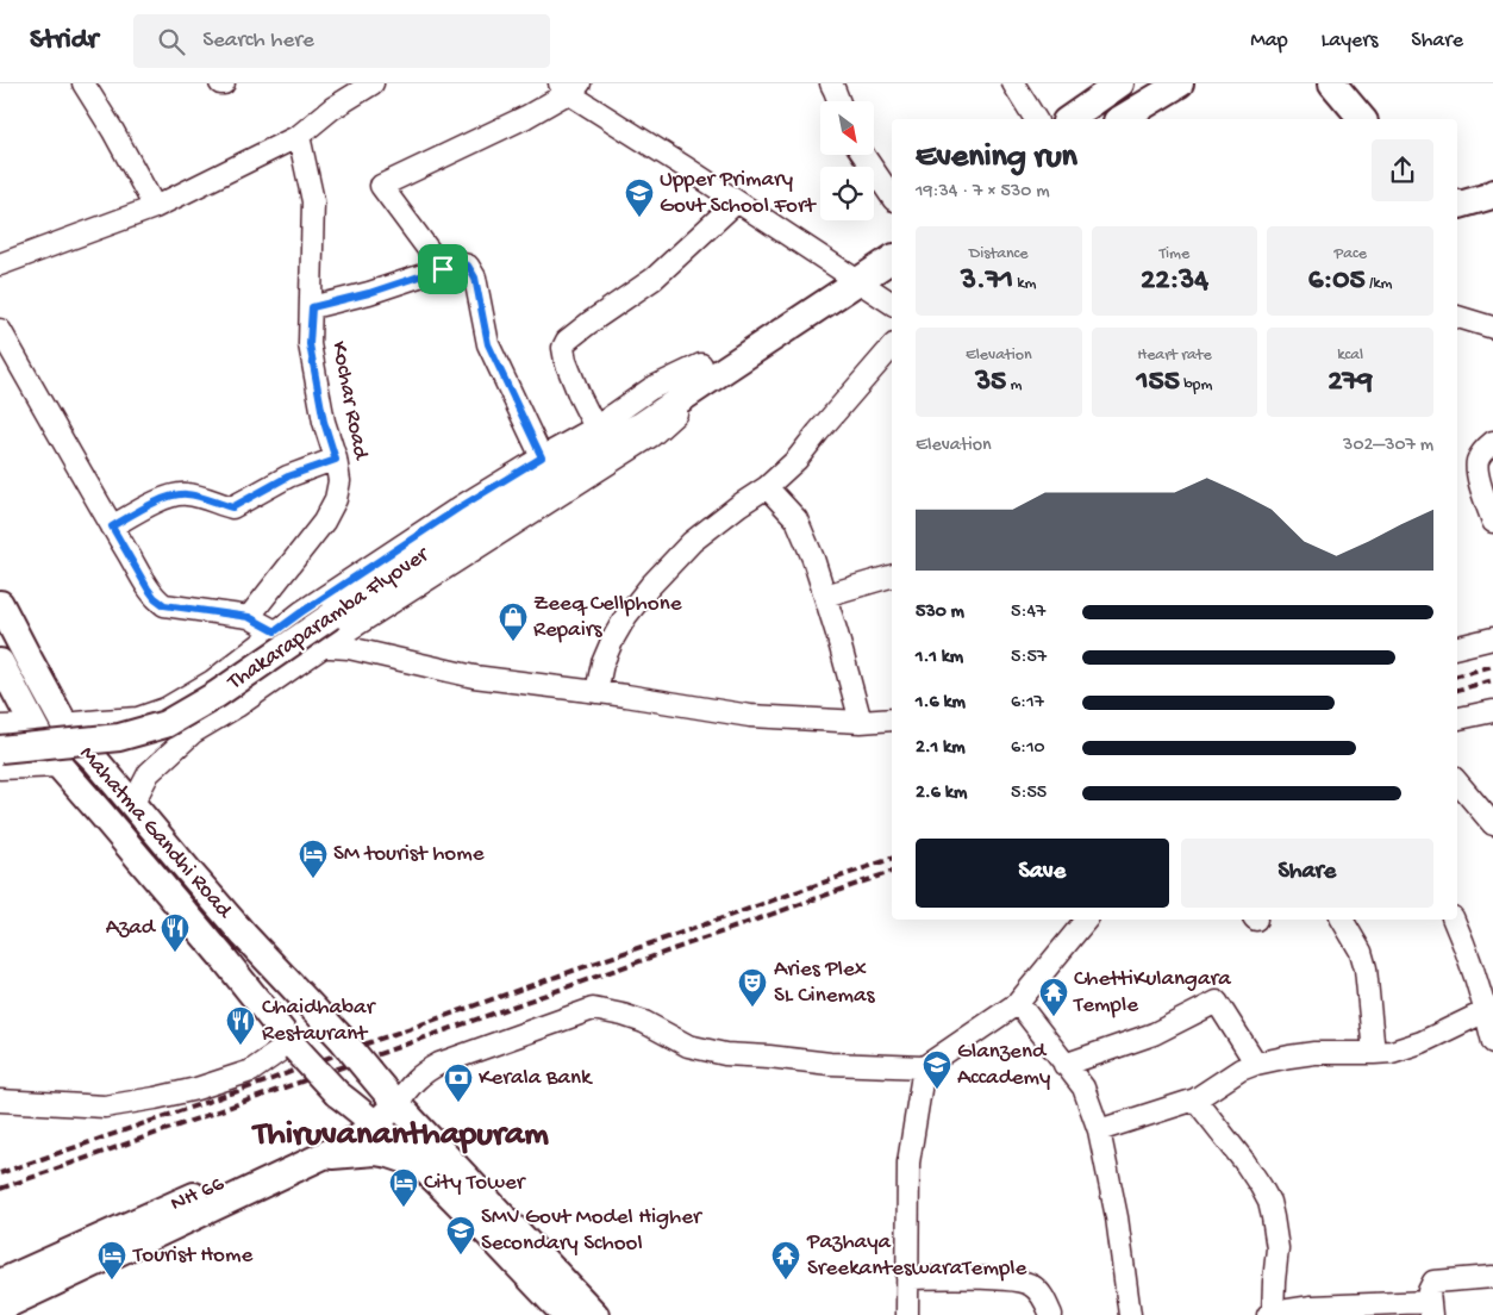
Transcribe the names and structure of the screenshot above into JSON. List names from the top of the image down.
{
  "streets": {
    "main road": ["Thakaraparamba Flyover", "Mahatma Gandhi Road", "NH 66"],
    "street": ["Kochar Road"]
  },
  "crossings": [
    ["Mahatma Gandhi Road", "NH 66"]
  ],
  "districts": ["Thiruvananthapuram"],
  "places": {
    "school or university": ["Upper Primary Govt School Fort", "Glanzend Accademy", "SMV Govt Model Higher Secondary School"],
    "shop": ["Zeeq Cellphone Repairs"],
    "hotel": ["SM tourist home", "City Tower", "Tourist Home"],
    "restaurant": ["Azad", "Chaidhabar Restaurant"],
    "theatre": ["Aries Plex SL Cinemas"],
    "temple": ["ChettiKulangara Temple", "Pazhaya SreekanteswaraTemple"],
    "bank": ["Kerala Bank"]
  },
  "north": "bottom right",
  "page": {
    "header": "Stridr",
    "search": "Search here",
    "nav": ["Map", "Layers", "Share"],
    "heading": ["Evening run", "19:34 · 7 × 530 m"],
    "stats": [
      ["Distance", "3.71 km"],
      ["Time", "22:34"],
      ["Pace", "6:05 /km"],
      ["Elevation", "35 m"],
      ["Heart rate", "155 bpm"],
      ["kcal", "279"]
    ],
    "chart": ["Elevation", "302–307 m"],
    "list": [
      {
        "name": "530 m",
        "note": "5:47"
      },
      {
        "name": "1.1 km",
        "note": "5:57"
      },
      {
        "name": "1.6 km",
        "note": "6:17"
      },
      {
        "name": "2.1 km",
        "note": "6:10"
      },
      {
        "name": "2.6 km",
        "note": "5:55"
      }
    ],
    "buttons": ["Save", "Share"]
  }
}
